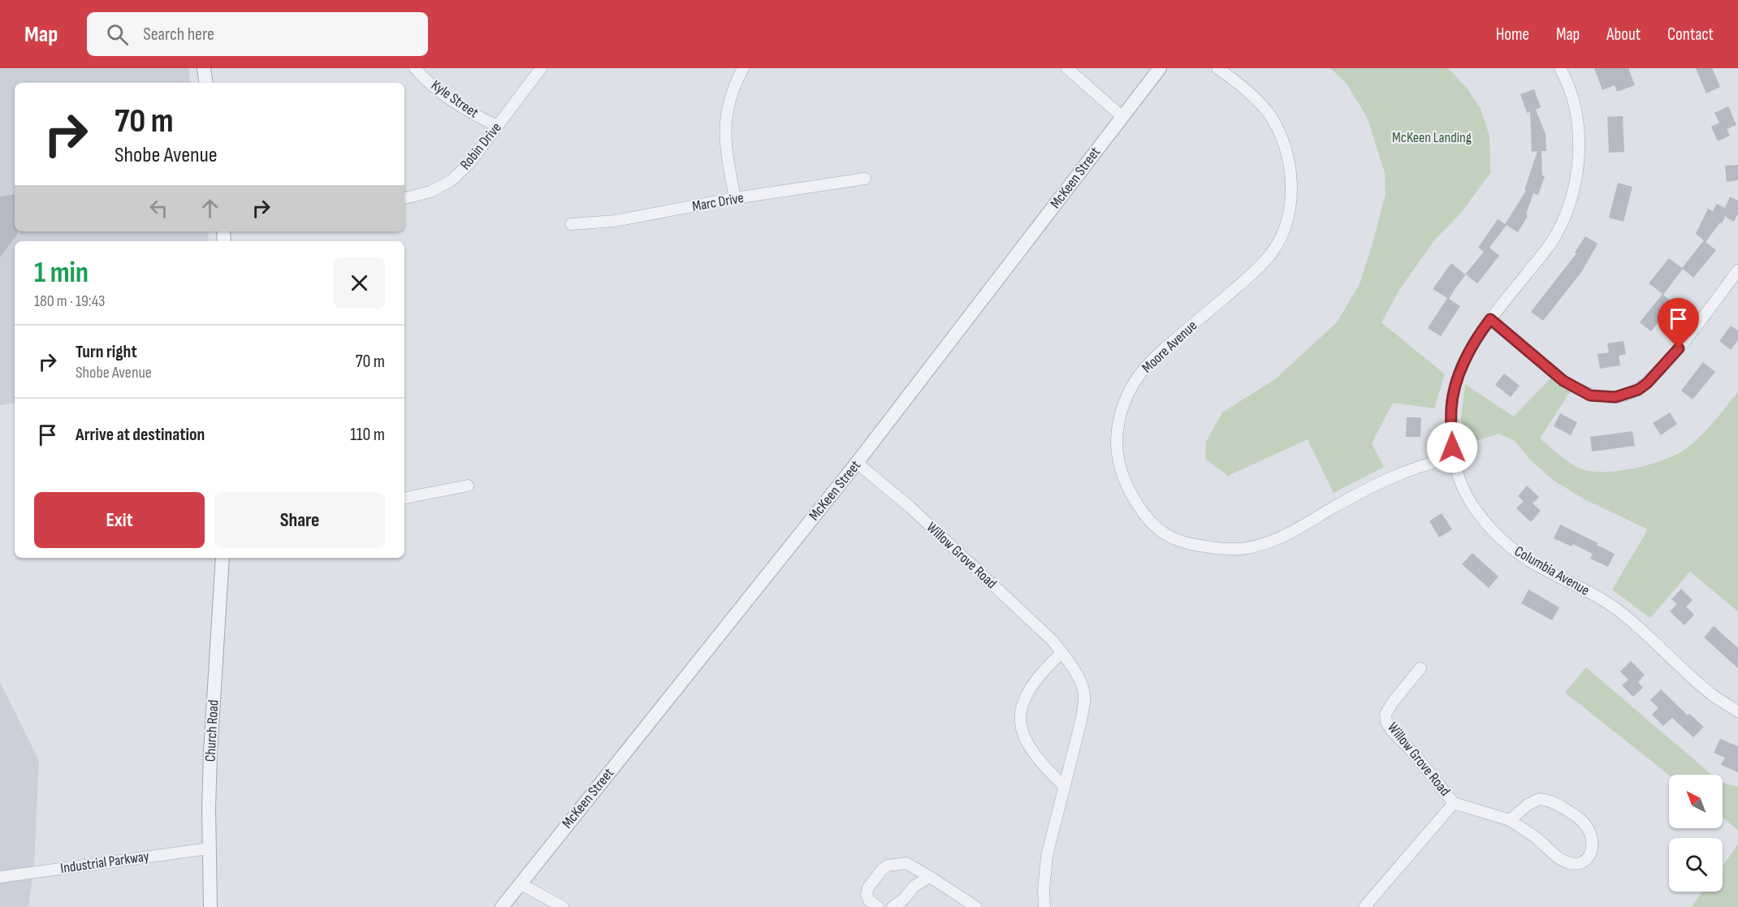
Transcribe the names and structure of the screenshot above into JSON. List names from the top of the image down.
{
  "streets": {
    "street": [
      "Kyle Street",
      "Robin Drive",
      "McKeen Street",
      "Marc Drive",
      "Moore Avenue",
      "Willow Grove Road",
      "Columbia Avenue",
      "Church Road",
      "Industrial Parkway"
    ]
  },
  "crossings": [
    ["Kyle Street", "Robin Drive"],
    ["McKeen Street", "Willow Grove Road"],
    ["Moore Avenue", "Columbia Avenue"],
    ["Church Road", "Industrial Parkway"]
  ],
  "parks": ["McKeen Landing"],
  "north": "top left",
  "page": {
    "header": "Map",
    "search": "Search here",
    "nav": [
      "Home",
      "Map",
      "About",
      "Contact"
    ],
    "turn": ["70 m", "Shobe Avenue"],
    "heading": ["1 min", "180 m · 19:43"],
    "list": [
      {
        "name": "Turn right",
        "note": "Shobe Avenue",
        "value": "70 m"
      },
      {
        "name": "Arrive at destination",
        "value": "110 m"
      }
    ],
    "buttons": ["Exit", "Share"]
  }
}
